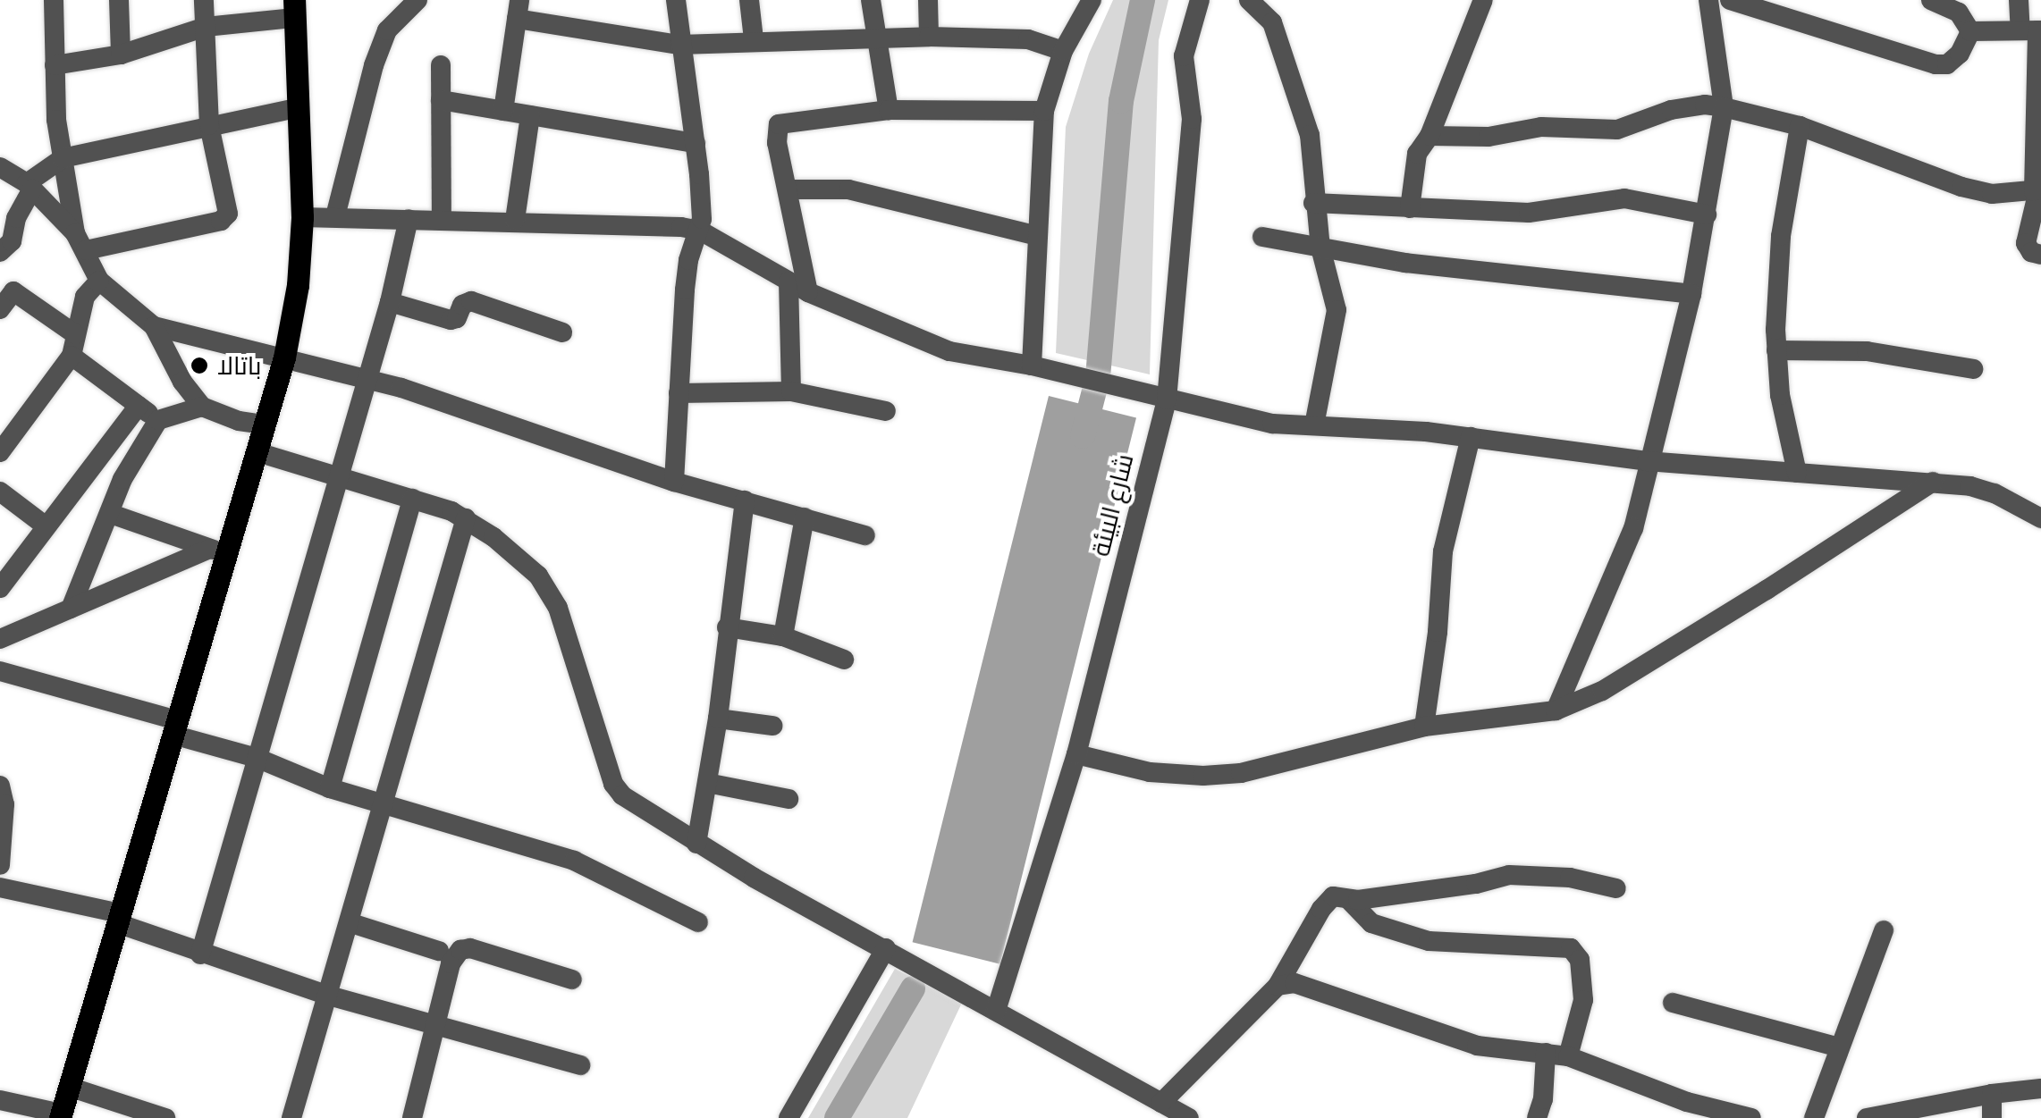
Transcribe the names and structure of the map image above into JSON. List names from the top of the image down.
{
  "streets": {
    "street": ["شارع البيئة"]
  },
  "places": ["باتالا"]
}
